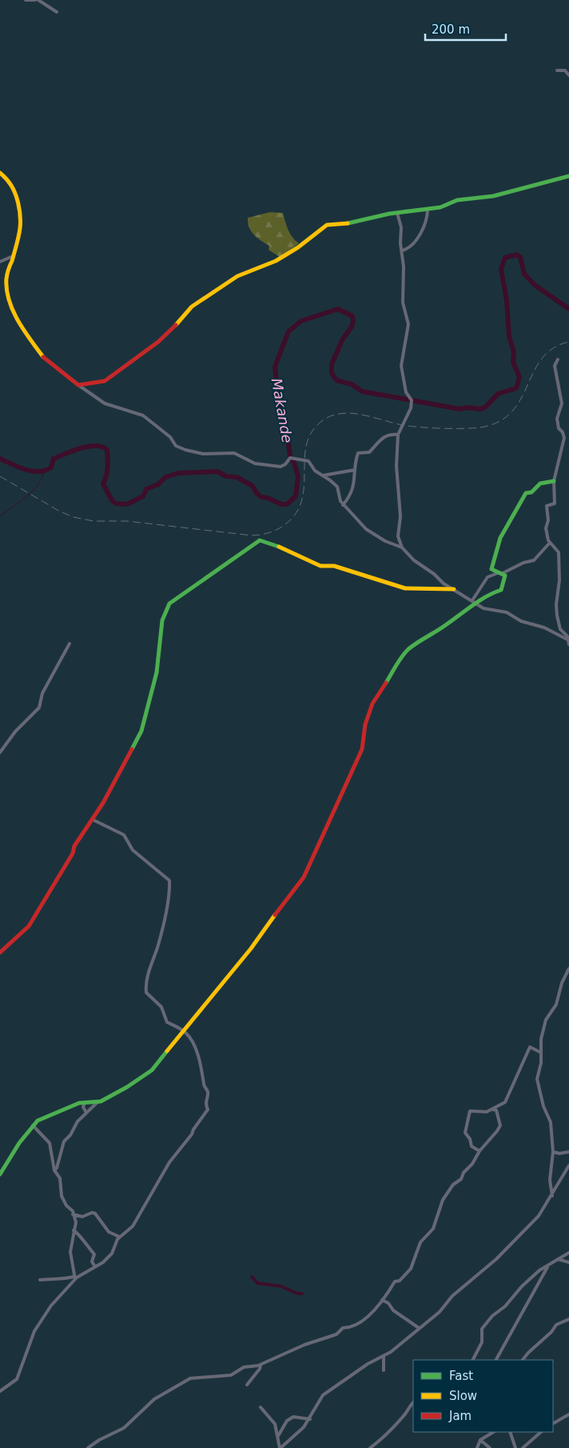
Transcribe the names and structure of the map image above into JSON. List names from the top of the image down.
{
  "water": ["Makande"],
  "legend": ["Fast", "Slow", "Jam"],
  "scale_bar": "200 m"
}
